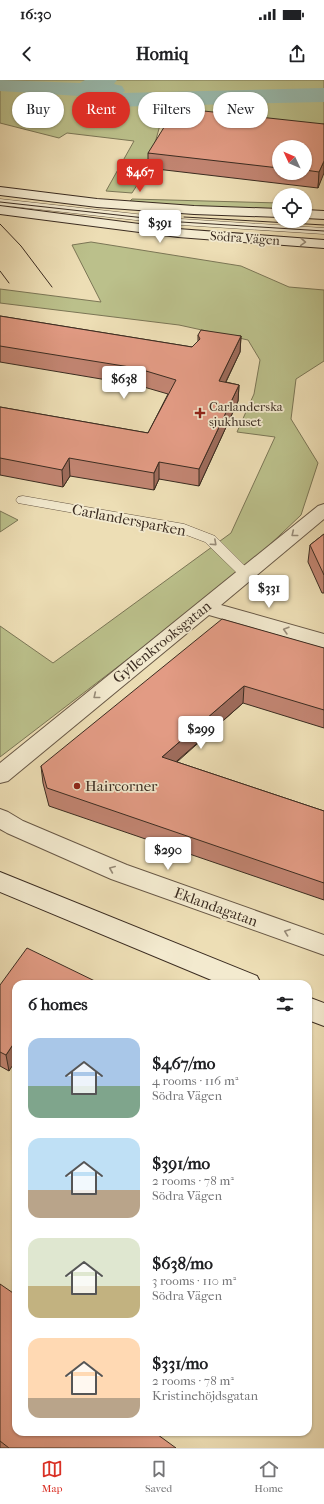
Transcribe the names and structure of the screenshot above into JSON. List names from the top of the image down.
{
  "streets": {
    "street": ["Södra Vägen", "Gyllenkrooksgatan", "Eklandagatan"],
    "lane": ["Carlandersparken"]
  },
  "crossings": [
    ["Carlandersparken", "Gyllenkrooksgatan"]
  ],
  "one_way": ["Carlandersparken", "Gyllenkrooksgatan"],
  "places": {
    "health": ["Carlanderska sjukhuset"],
    "other": ["Haircorner"]
  },
  "north": "top left",
  "page": {
    "status": "16:30",
    "header": "Homiq",
    "chip": [
      "Buy",
      "Rent",
      "Filters",
      "New"
    ],
    "price": [
      "$467",
      "$391",
      "$638",
      "$331",
      "$299",
      "$290"
    ],
    "heading": "6 homes",
    "list": [
      {
        "name": "$467/mo",
        "note": "4 rooms · 116 m² · Södra Vägen"
      },
      {
        "name": "$391/mo",
        "note": "2 rooms · 78 m² · Södra Vägen"
      },
      {
        "name": "$638/mo",
        "note": "3 rooms · 110 m² · Södra Vägen"
      },
      {
        "name": "$331/mo",
        "note": "2 rooms · 78 m² · Kristinehöjdsgatan"
      }
    ],
    "tabs": ["Map", "Saved", "Home"]
  }
}
